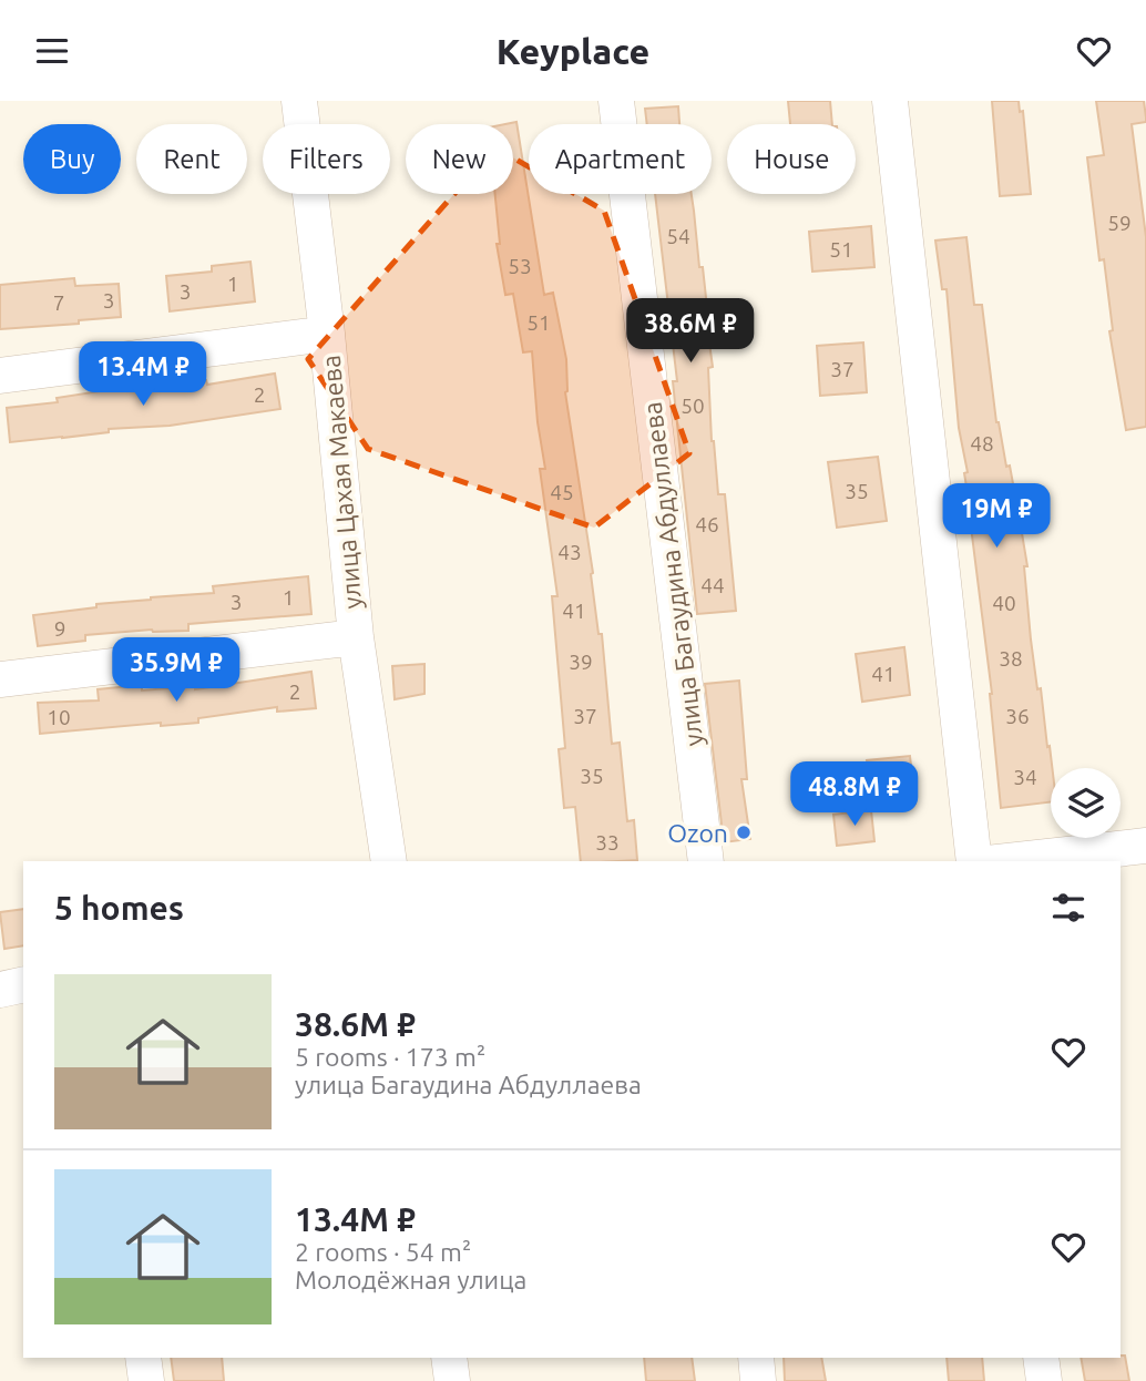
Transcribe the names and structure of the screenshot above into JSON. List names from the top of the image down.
{
  "streets": {
    "street": ["улица Цахая Макаева", "улица Багаудина Абдуллаева"]
  },
  "places": ["Ozon"],
  "house_numbers": [
    "59",
    "54",
    "51",
    "53",
    "1",
    "3",
    "3",
    "7",
    "51",
    "37",
    "2",
    "50",
    "48",
    "35",
    "45",
    "46",
    "43",
    "44",
    "1",
    "3",
    "40",
    "41",
    "9",
    "38",
    "39",
    "41",
    "2",
    "37",
    "36",
    "10",
    "35",
    "34",
    "33"
  ],
  "page": {
    "header": "Keyplace",
    "chip": [
      "Buy",
      "Rent",
      "Filters",
      "New",
      "Apartment",
      "House"
    ],
    "price": [
      "38.6M ₽",
      "13.4M ₽",
      "19M ₽",
      "35.9M ₽",
      "48.8M ₽"
    ],
    "heading": "5 homes",
    "list": [
      {
        "name": "38.6M ₽",
        "note": "5 rooms · 173 m² · улица Багаудина Абдуллаева"
      },
      {
        "name": "13.4M ₽",
        "note": "2 rooms · 54 m² · Молодёжная улица"
      }
    ]
  }
}
